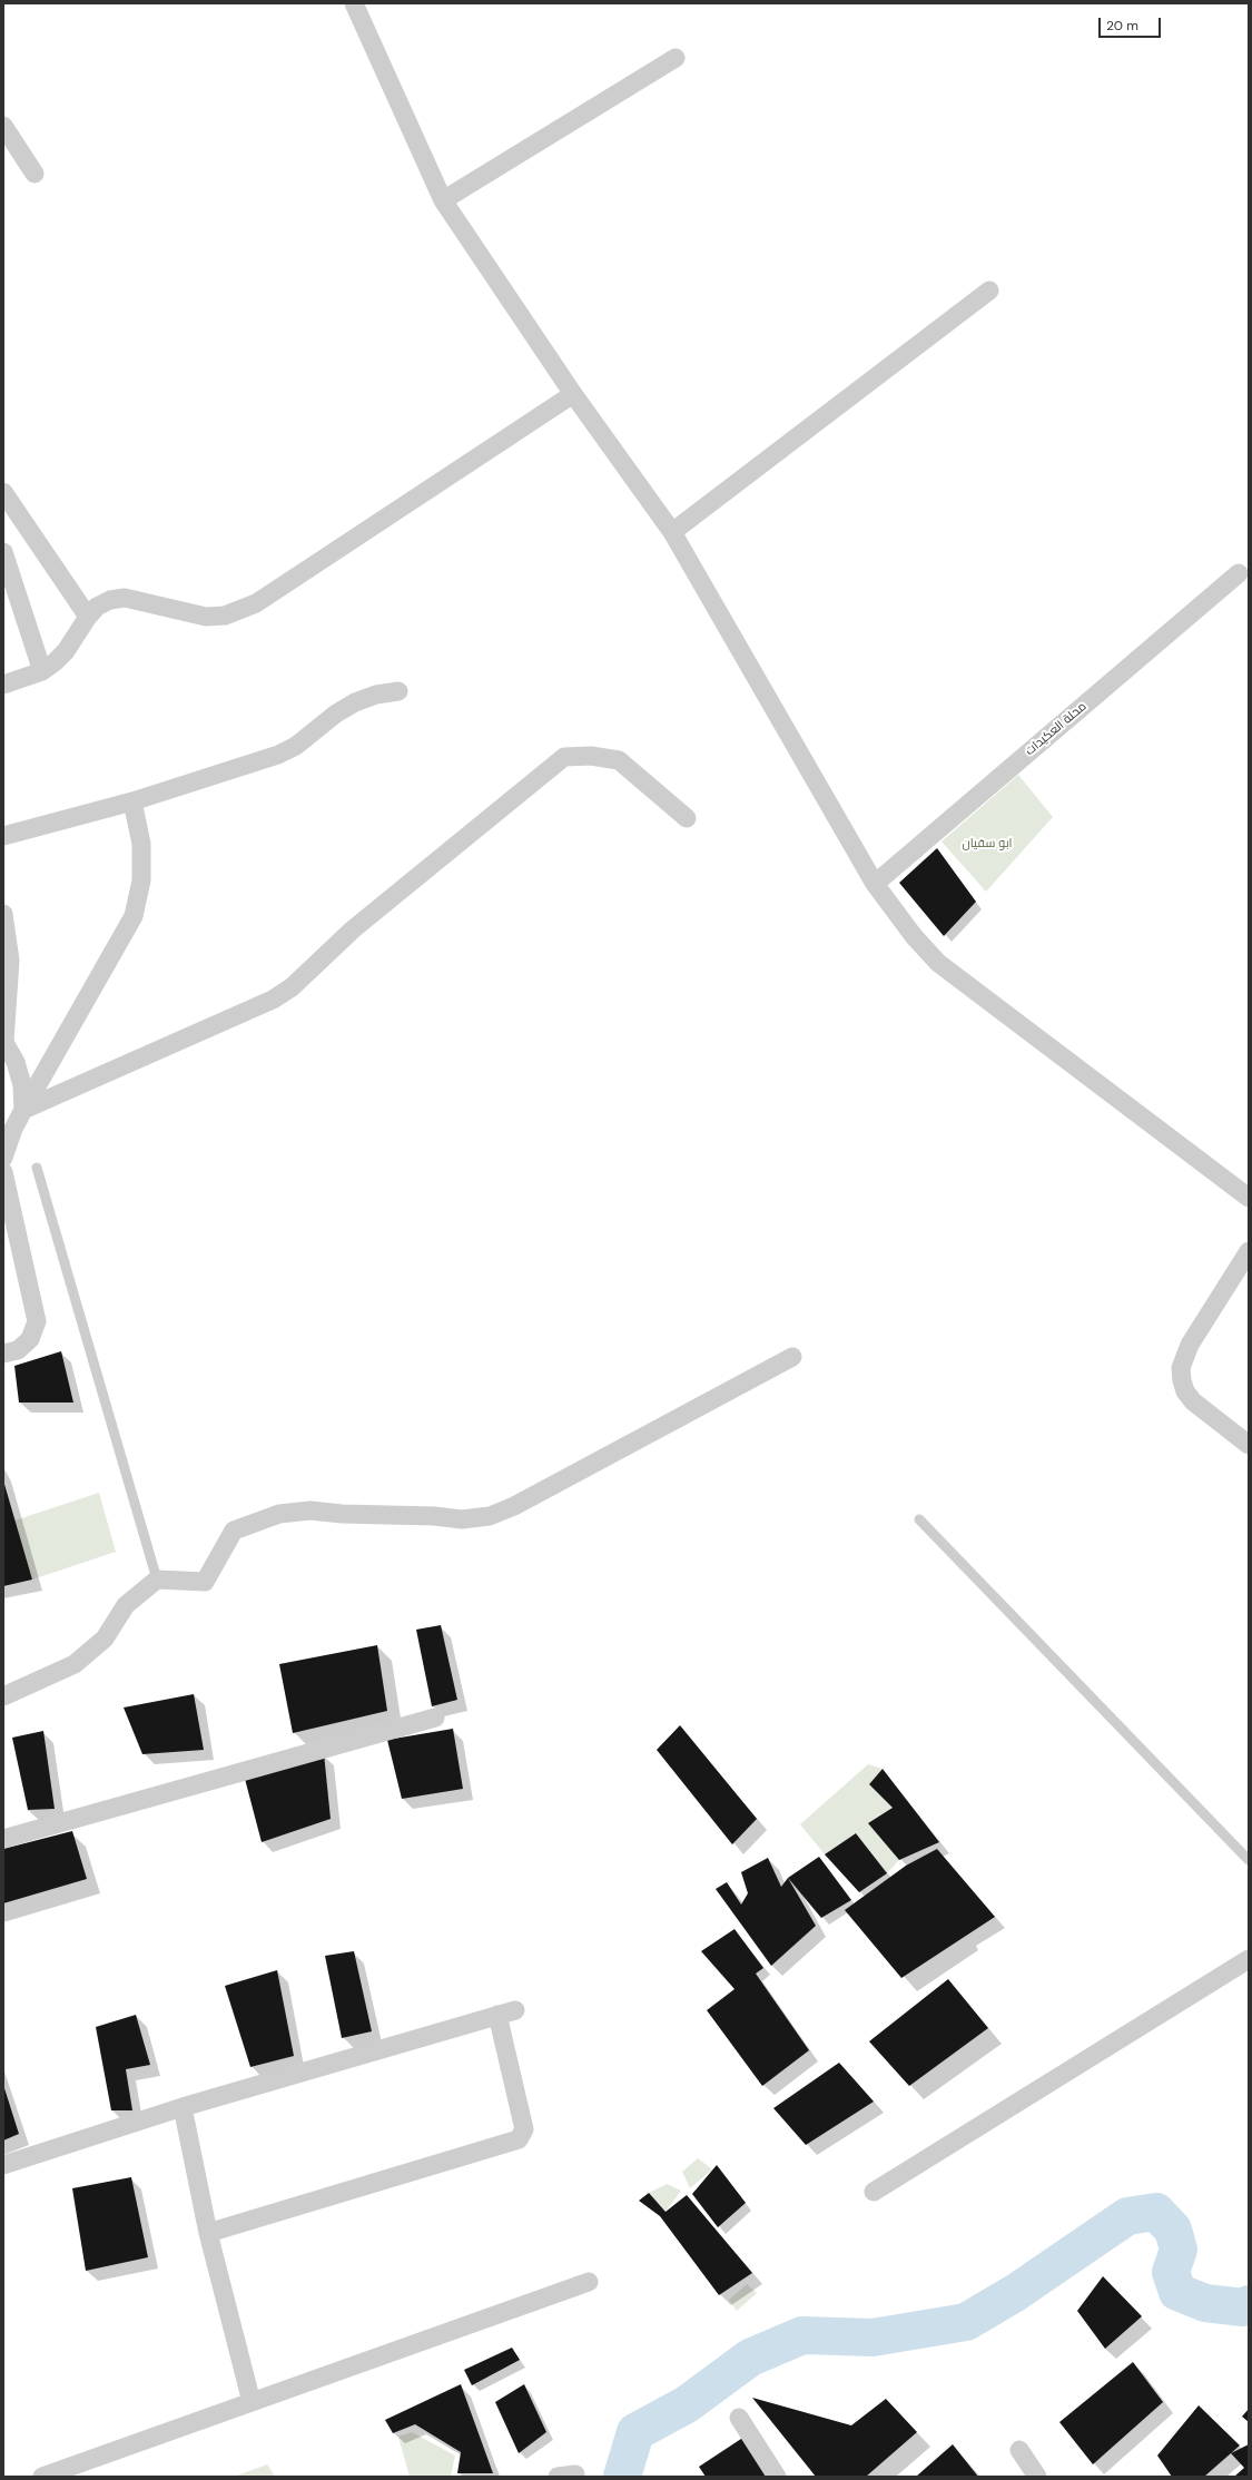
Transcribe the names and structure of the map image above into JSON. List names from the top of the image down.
{
  "streets": {
    "street": ["محلة العكيدات"]
  },
  "parks": ["ابو سفيان"],
  "scale_bar": "20 m"
}
